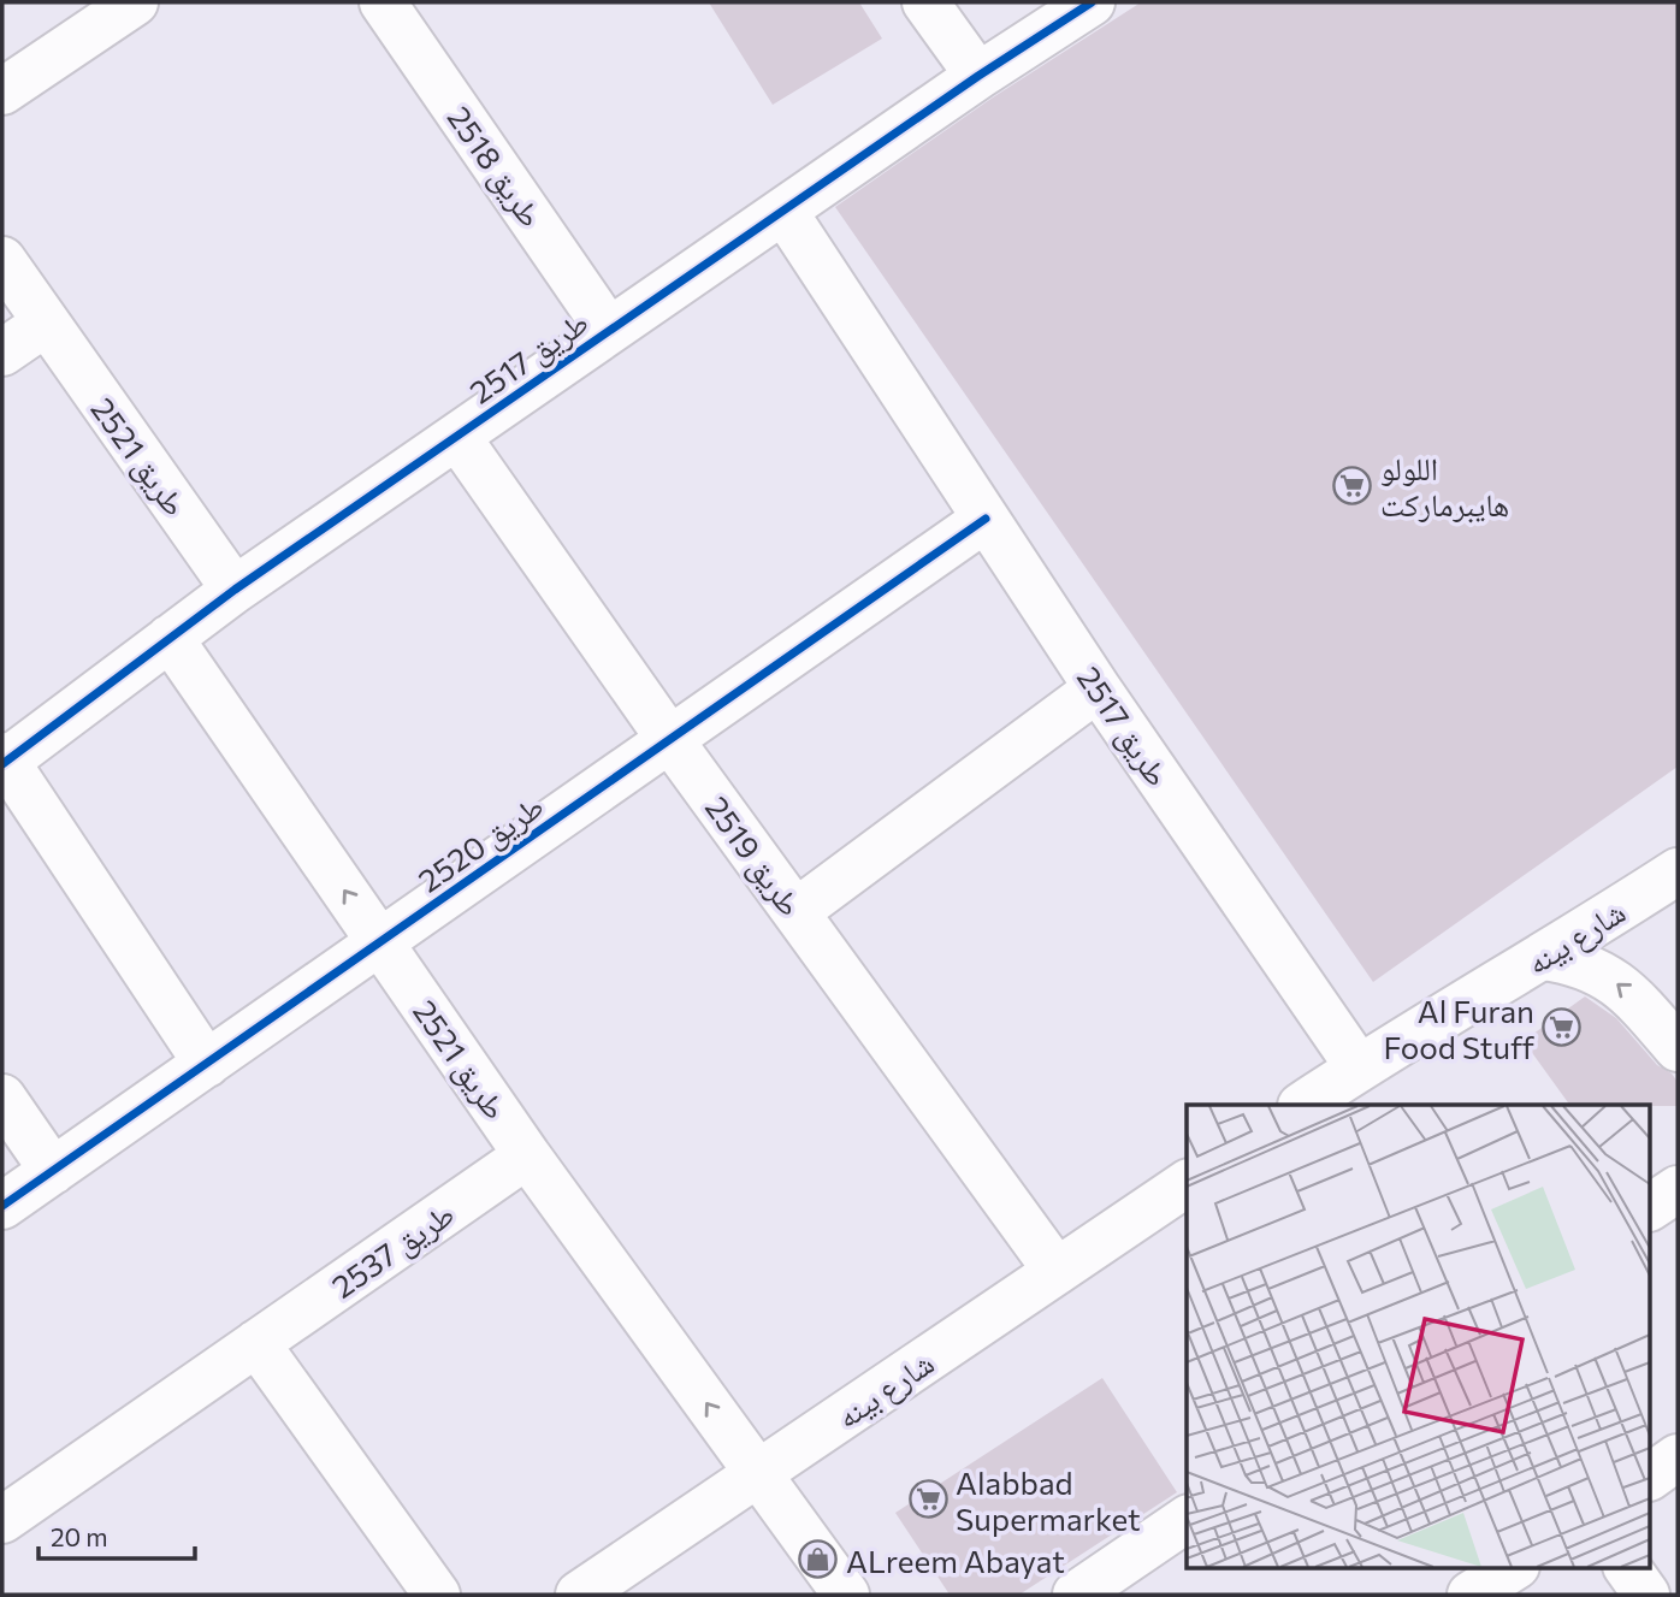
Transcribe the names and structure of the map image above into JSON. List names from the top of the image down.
{
  "streets": {
    "street": [
      "طريق 2518",
      "طريق 2517",
      "طريق 2521",
      "طريق 2520",
      "طريق 2519",
      "شارع بينه",
      "طريق 2537"
    ]
  },
  "crossings": [
    ["طريق 2518", "طريق 2517"],
    ["طريق 2517", "طريق 2521"],
    ["طريق 2517", "طريق 2520"],
    ["طريق 2517", "طريق 2519"],
    ["طريق 2517", "شارع بينه"],
    ["طريق 2521", "طريق 2520"],
    ["طريق 2521", "شارع بينه"],
    ["طريق 2521", "طريق 2537"],
    ["طريق 2520", "طريق 2519"],
    ["طريق 2519", "شارع بينه"]
  ],
  "places": {
    "supermarket": ["اللولو هايبرماركت", "Al Furan Food Stuff", "Alabbad Supermarket"],
    "shop": ["ALreem Abayat"]
  },
  "scale_bar": "20 m"
}
